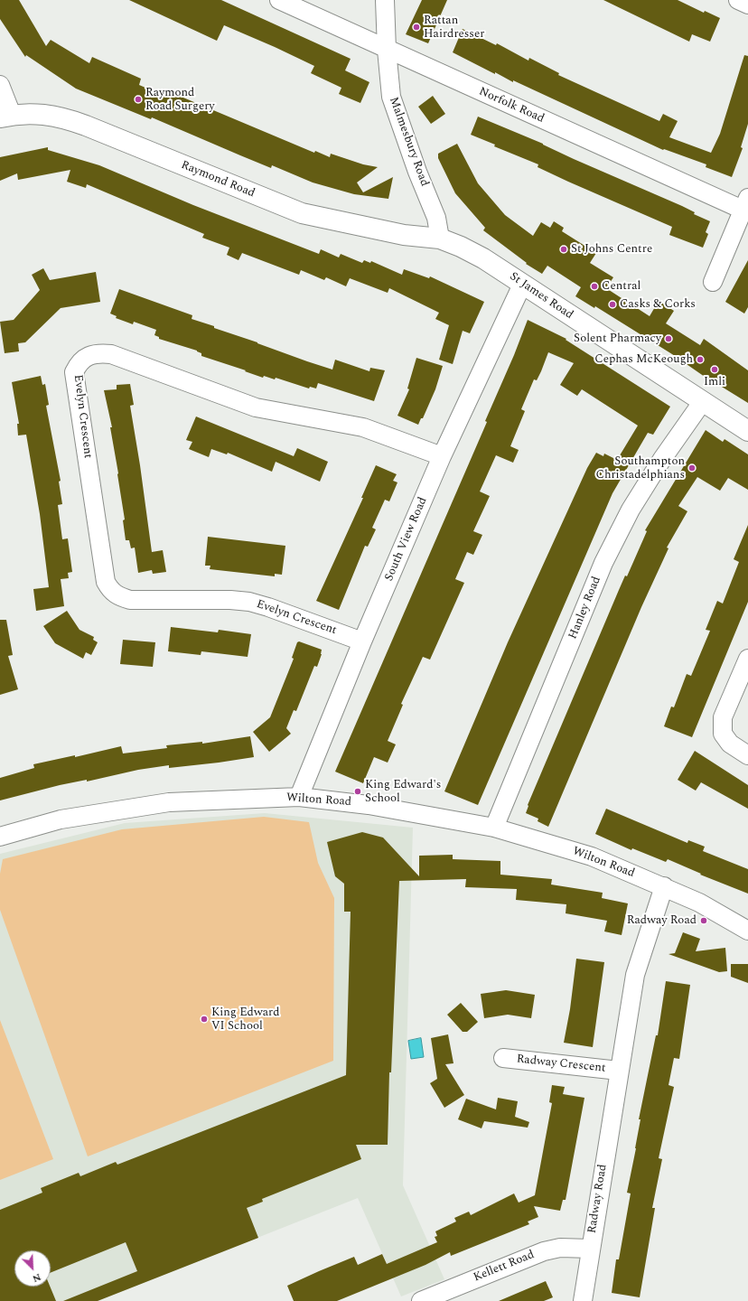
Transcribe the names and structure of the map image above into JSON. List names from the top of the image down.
{
  "streets": {
    "street": [
      "Norfolk Road",
      "Malmesbury Road",
      "Raymond Road",
      "St James Road",
      "Evelyn Crescent",
      "South View Road",
      "Hanley Road",
      "Wilton Road",
      "Radway Crescent",
      "Radway Road",
      "Kellett Road"
    ]
  },
  "crossings": [
    ["Norfolk Road", "Malmesbury Road"],
    ["Malmesbury Road", "Raymond Road"],
    ["Malmesbury Road", "St James Road"],
    ["Raymond Road", "St James Road"],
    ["St James Road", "South View Road"],
    ["St James Road", "Hanley Road"],
    ["Evelyn Crescent", "South View Road"],
    ["South View Road", "Wilton Road"],
    ["Hanley Road", "Wilton Road"],
    ["Wilton Road", "Radway Road"],
    ["Radway Crescent", "Radway Road"],
    ["Radway Road", "Kellett Road"]
  ],
  "places": [
    "Rattan Hairdresser",
    "Raymond Road Surgery",
    "St Johns Centre",
    "Central",
    "Casks & Corks",
    "Solent Pharmacy",
    "Cephas McKeough",
    "Imli",
    "Southampton Christadelphians",
    "King Edward's School",
    "Radway Road",
    "King Edward VI School"
  ],
  "north": "bottom right"
}
